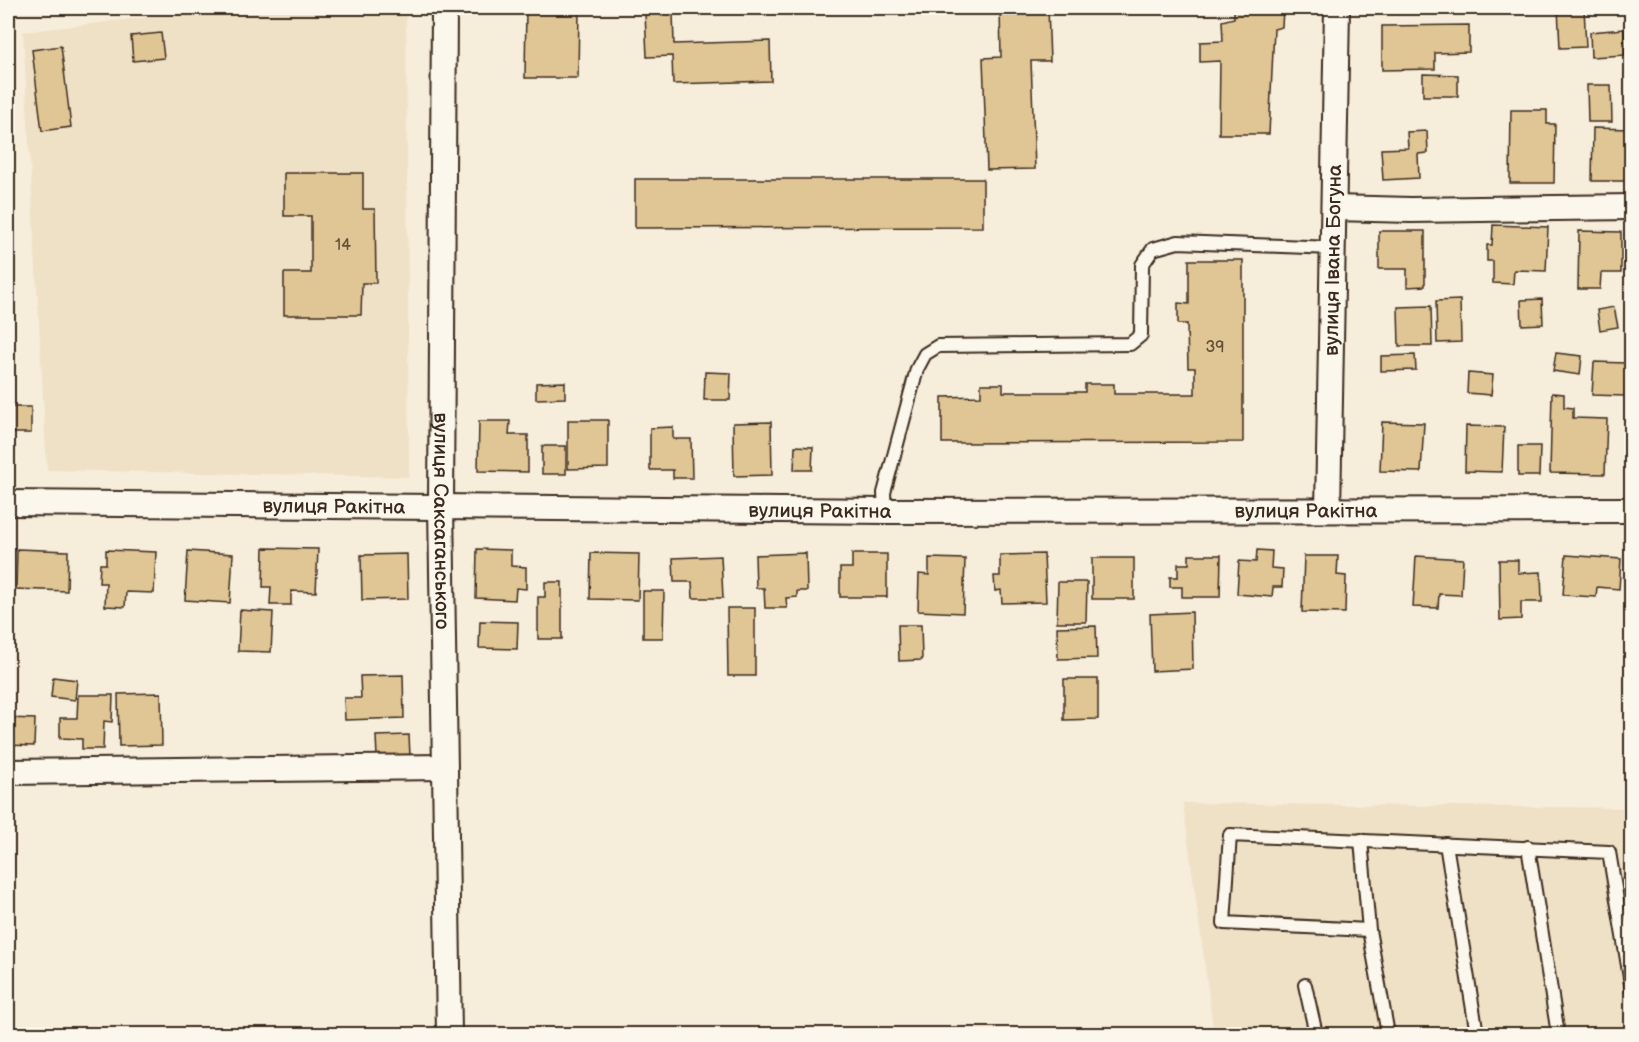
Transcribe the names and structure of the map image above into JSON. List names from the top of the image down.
{
  "streets": {
    "street": ["вулиця Івана Богуна", "вулиця Ракітна", "вулиця Саксаганського"]
  },
  "crossings": [
    ["вулиця Івана Богуна", "вулиця Ракітна"],
    ["вулиця Ракітна", "вулиця Саксаганського"]
  ],
  "house_numbers": ["14", "39"]
}
